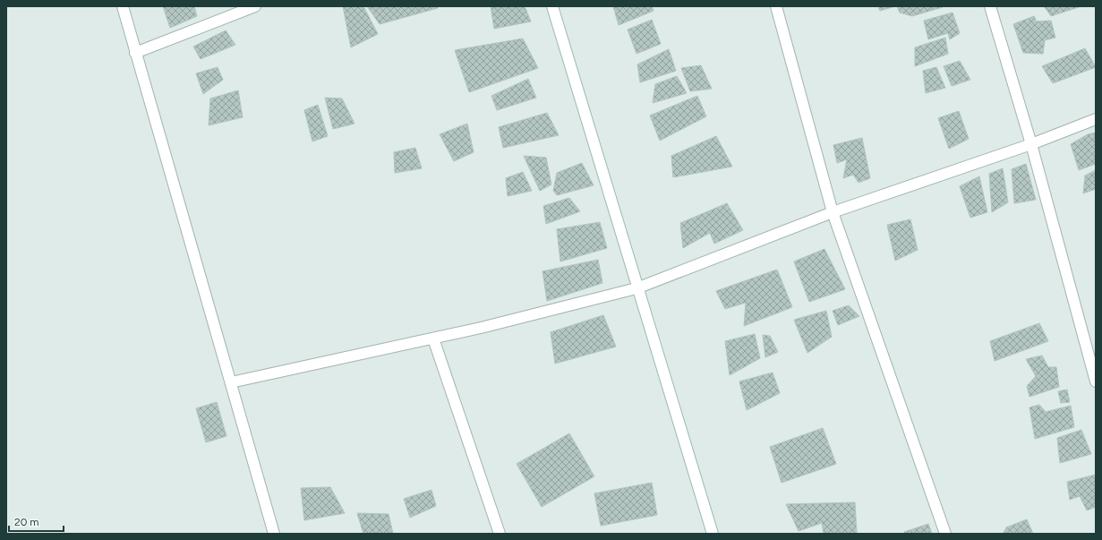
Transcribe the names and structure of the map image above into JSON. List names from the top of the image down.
{
  "scale_bar": "20 m"
}
